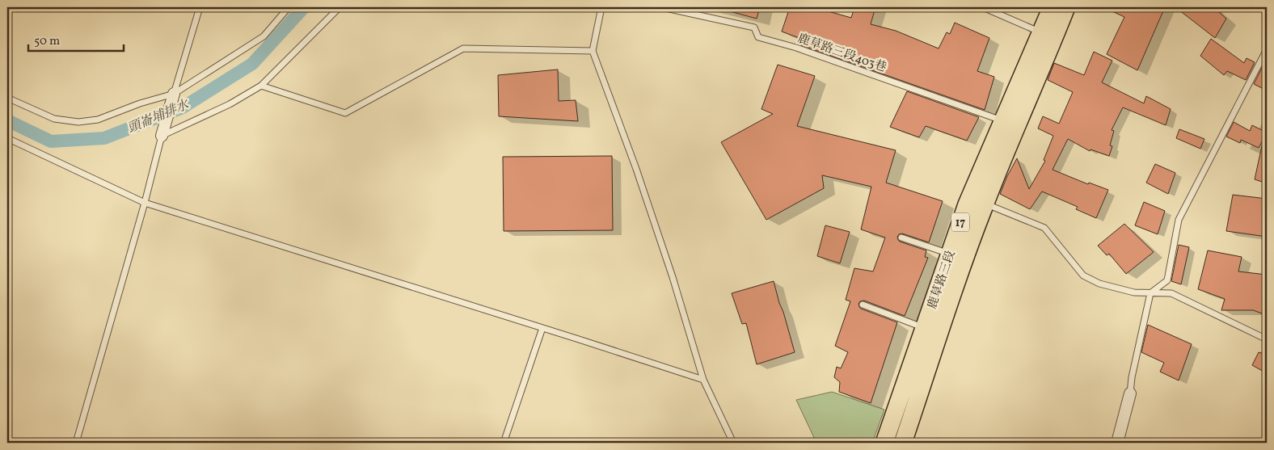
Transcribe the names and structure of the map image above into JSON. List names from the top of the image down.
{
  "streets": {
    "main road": ["17", "鹿草路三段"],
    "lane": ["鹿草路三段403巷"]
  },
  "crossings": [
    ["鹿草路三段403巷", "鹿草路三段"]
  ],
  "water": ["頭崙埔排水"],
  "scale_bar": "50 m"
}
